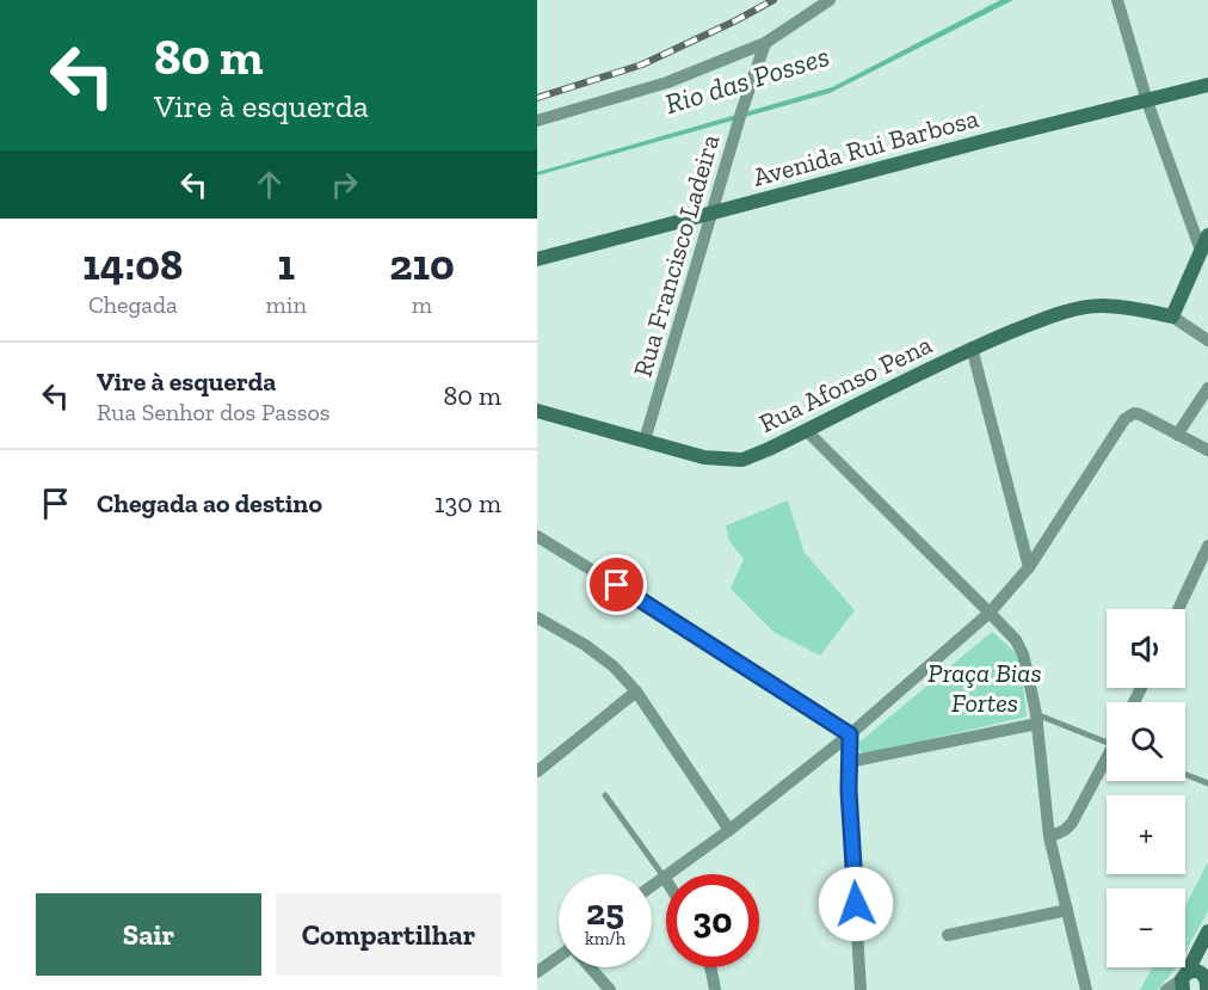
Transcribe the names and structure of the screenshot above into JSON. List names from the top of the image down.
{
  "streets": {
    "main road": ["Avenida Rui Barbosa", "Rua Afonso Pena"],
    "street": ["Rua Francisco Ladeira"]
  },
  "crossings": [
    ["Avenida Rui Barbosa", "Rua Francisco Ladeira"],
    ["Rua Francisco Ladeira", "Rua Afonso Pena"]
  ],
  "water": ["Rio das Posses"],
  "parks": ["Praça Bias Fortes"],
  "page": {
    "turn": ["80 m", "Vire à esquerda"],
    "eta": [
      "14:08",
      "Chegada",
      "1",
      "min",
      "210",
      "m"
    ],
    "list": [
      {
        "name": "Vire à esquerda",
        "note": "Rua Senhor dos Passos",
        "value": "80 m"
      },
      {
        "name": "Chegada ao destino",
        "value": "130 m"
      }
    ],
    "map_buttons": ["+", "−"],
    "speed": "25 km/h",
    "limit": "30",
    "buttons": ["Sair", "Compartilhar"]
  }
}
